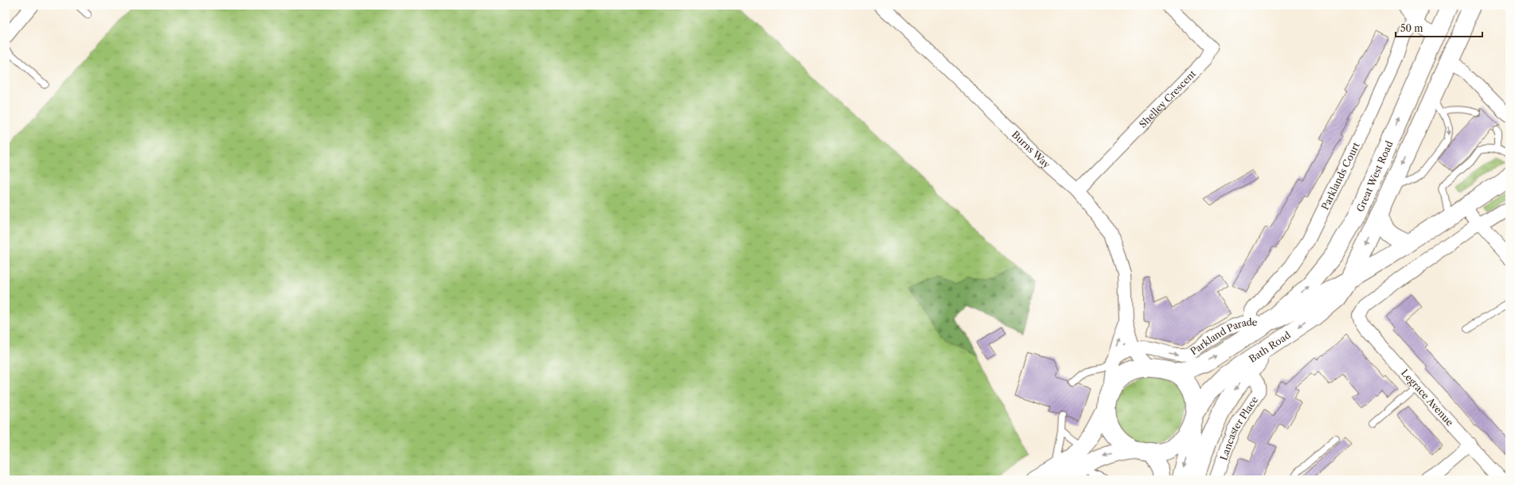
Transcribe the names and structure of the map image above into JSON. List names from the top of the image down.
{
  "streets": {
    "main road": ["Great West Road", "Bath Road"],
    "street": [
      "Shelley Crescent",
      "Burns Way",
      "Parklands Court",
      "Parkland Parade",
      "Legrace Avenue",
      "Lancaster Place"
    ]
  },
  "crossings": [
    ["Shelley Crescent", "Burns Way"],
    ["Burns Way", "Parkland Parade"],
    ["Burns Way", "Bath Road"],
    ["Parklands Court", "Great West Road"],
    ["Parklands Court", "Parkland Parade"],
    ["Parklands Court", "Bath Road"],
    ["Great West Road", "Parkland Parade"],
    ["Great West Road", "Bath Road"],
    ["Parkland Parade", "Bath Road"],
    ["Bath Road", "Lancaster Place"]
  ],
  "one_way": ["Parkland Parade"],
  "scale_bar": "50 m"
}
